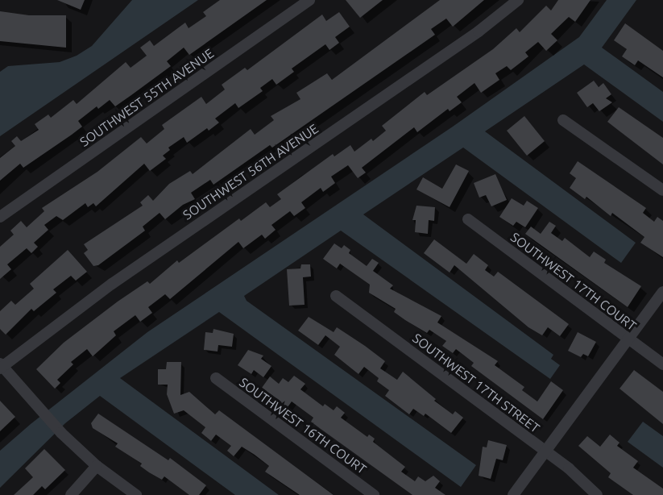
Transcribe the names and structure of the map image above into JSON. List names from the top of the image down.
{
  "streets": {
    "street": [
      "SOUTHWEST 55TH AVENUE",
      "SOUTHWEST 56TH AVENUE",
      "SOUTHWEST 17TH COURT",
      "SOUTHWEST 17TH STREET",
      "SOUTHWEST 16TH COURT"
    ]
  }
}
